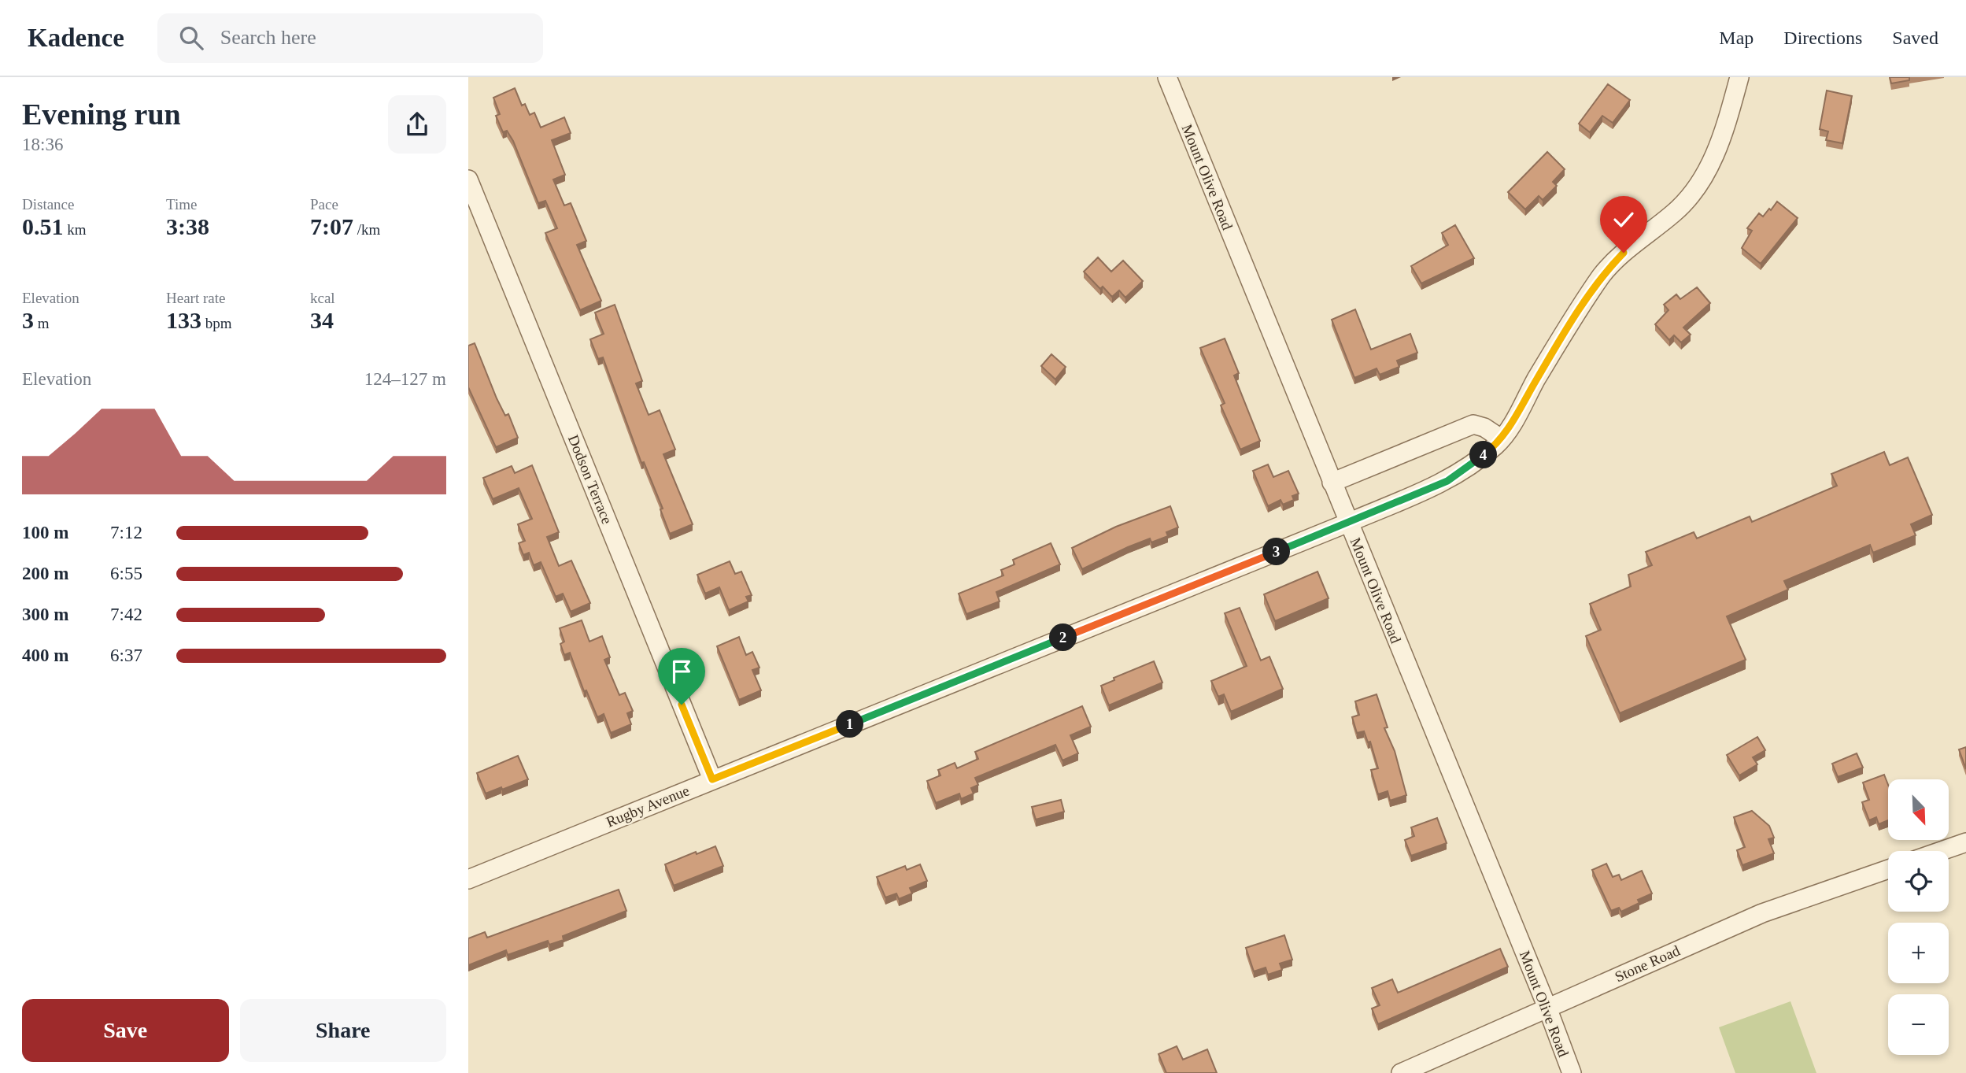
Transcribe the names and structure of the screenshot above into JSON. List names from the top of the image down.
{
  "streets": {
    "street": [
      "Mount Olive Road",
      "Dodson Terrace",
      "Rugby Avenue",
      "Stone Road"
    ]
  },
  "crossings": [
    ["Mount Olive Road", "Rugby Avenue"],
    ["Mount Olive Road", "Stone Road"],
    ["Dodson Terrace", "Rugby Avenue"]
  ],
  "north": "bottom right",
  "page": {
    "header": "Kadence",
    "search": "Search here",
    "nav": ["Map", "Directions", "Saved"],
    "heading": ["Evening run", "18:36"],
    "stats": [
      ["Distance", "0.51 km"],
      ["Time", "3:38"],
      ["Pace", "7:07 /km"],
      ["Elevation", "3 m"],
      ["Heart rate", "133 bpm"],
      ["kcal", "34"]
    ],
    "chart": ["Elevation", "124–127 m"],
    "pins": [
      "4",
      "3",
      "2",
      "1"
    ],
    "list": [
      {
        "name": "100 m",
        "note": "7:12"
      },
      {
        "name": "200 m",
        "note": "6:55"
      },
      {
        "name": "300 m",
        "note": "7:42"
      },
      {
        "name": "400 m",
        "note": "6:37"
      }
    ],
    "map_buttons": ["+", "−"],
    "buttons": ["Save", "Share"]
  }
}
